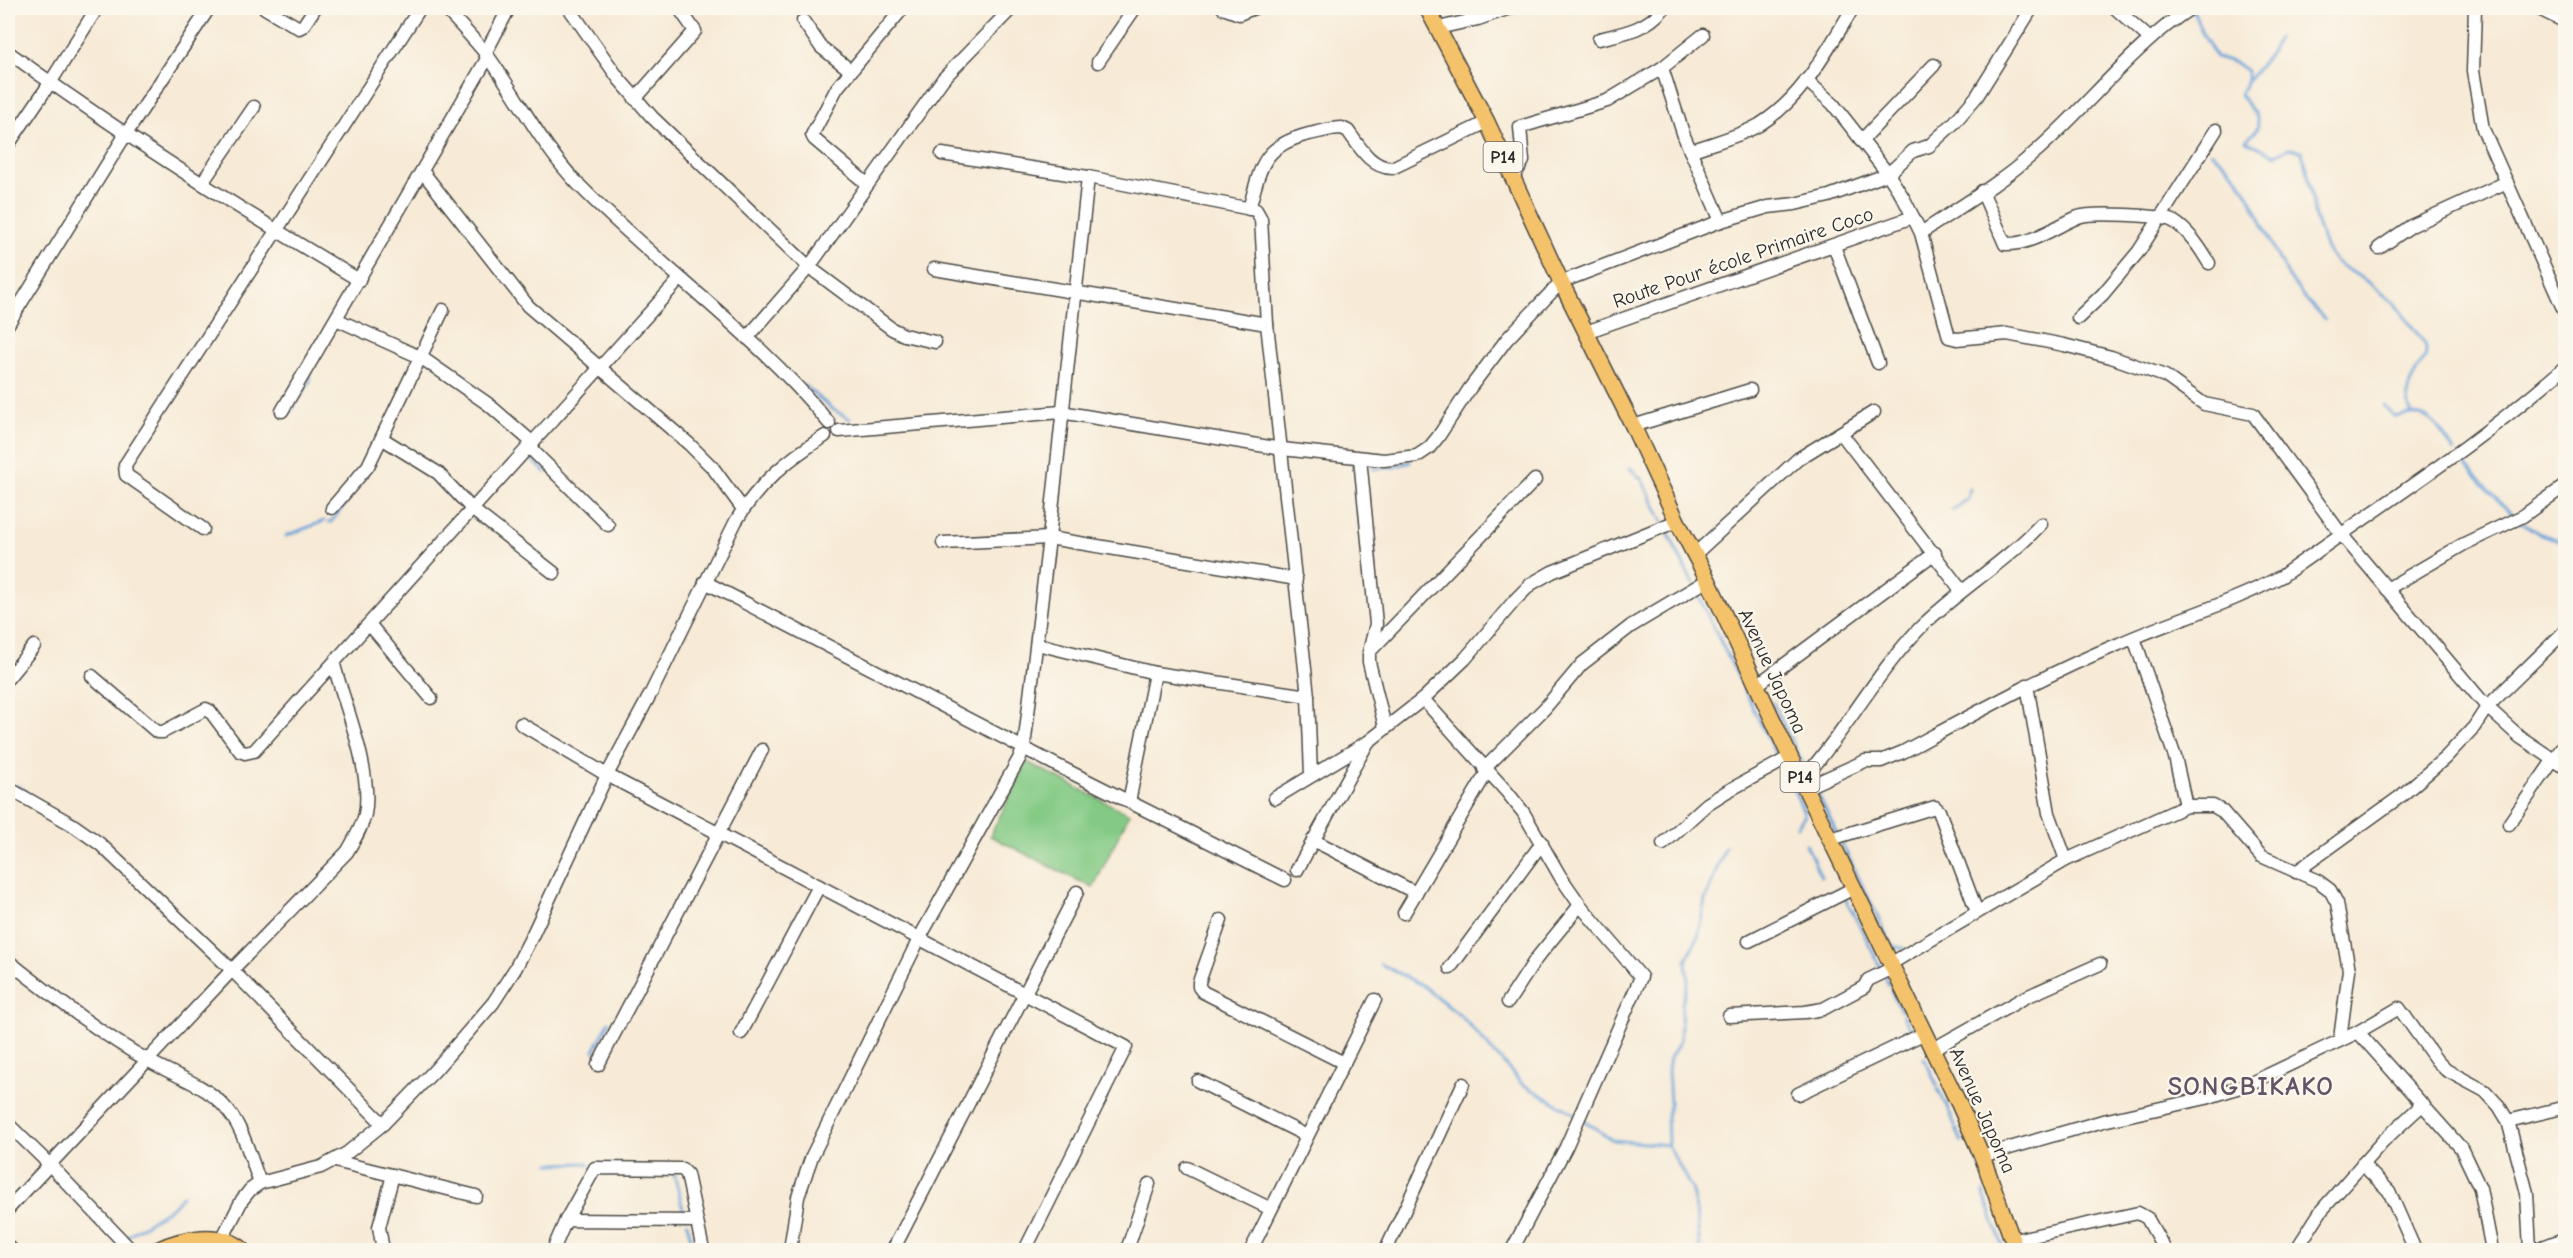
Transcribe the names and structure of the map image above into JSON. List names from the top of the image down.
{
  "streets": {
    "main road": ["P14", "Avenue Japoma"],
    "street": ["Route Pour école Primaire Coco"]
  },
  "crossings": [
    ["P14", "Avenue Japoma"],
    ["Route Pour école Primaire Coco", "Avenue Japoma"]
  ],
  "districts": ["SONGBIKAKO"]
}
